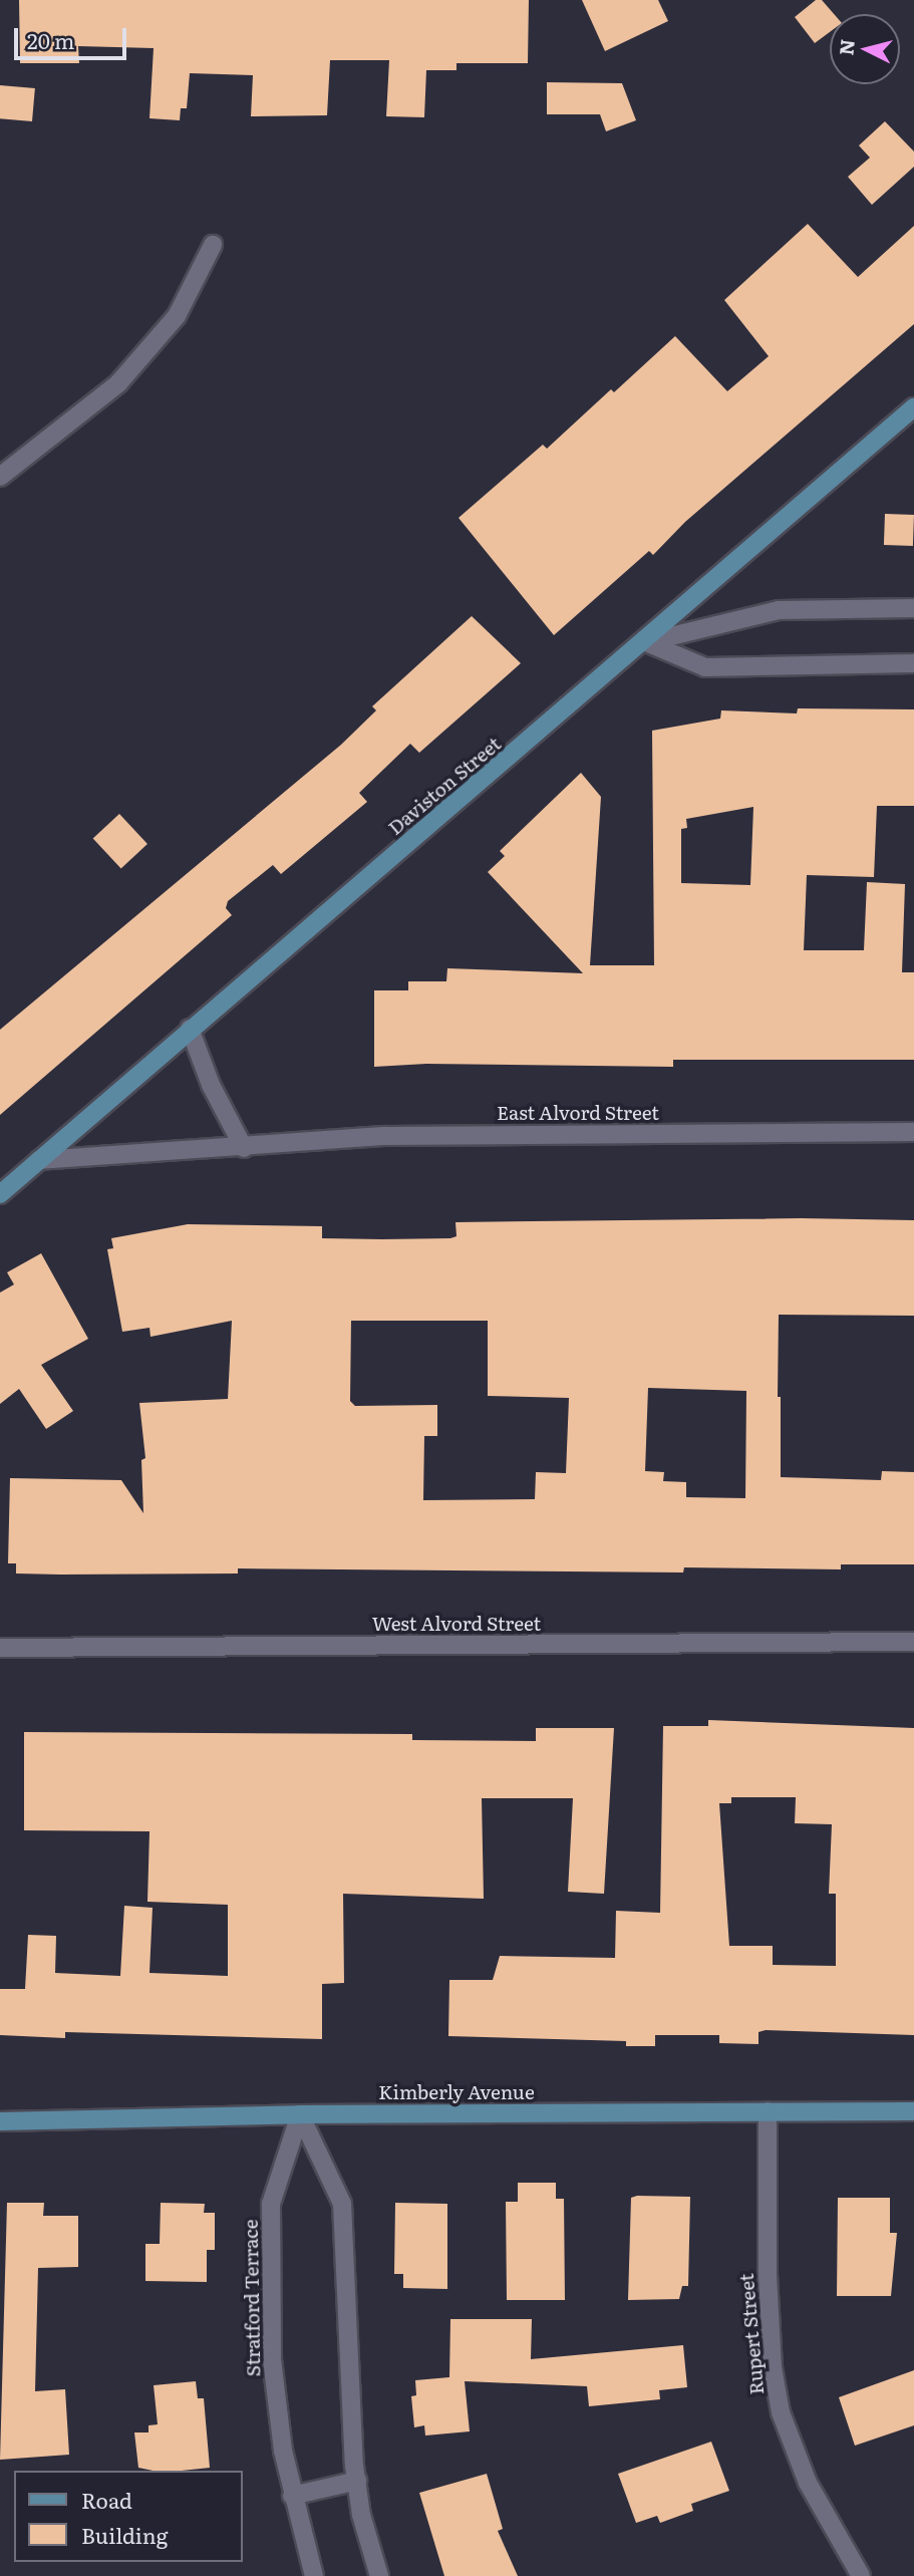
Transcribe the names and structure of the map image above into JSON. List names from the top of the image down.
{
  "streets": {
    "main road": ["Daviston Street", "Kimberly Avenue"],
    "street": [
      "East Alvord Street",
      "West Alvord Street",
      "Stratford Terrace",
      "Rupert Street"
    ]
  },
  "crossings": [
    ["Daviston Street", "East Alvord Street"],
    ["Kimberly Avenue", "Stratford Terrace"],
    ["Kimberly Avenue", "Rupert Street"]
  ],
  "legend": ["Road", "Building"],
  "scale_bar": "20 m",
  "north": "left"
}
